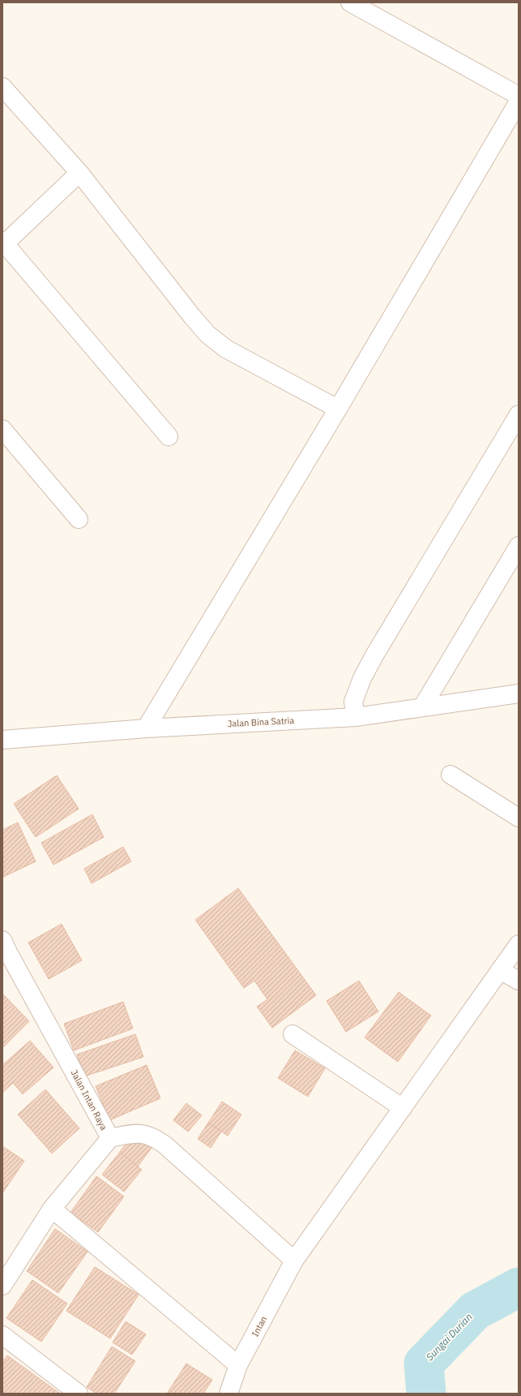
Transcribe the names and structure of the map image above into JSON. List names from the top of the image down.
{
  "streets": {
    "street": ["Jalan Bina Satria", "Jalan Intan Raya", "Intan"]
  },
  "water": ["Sungai Durian"]
}
